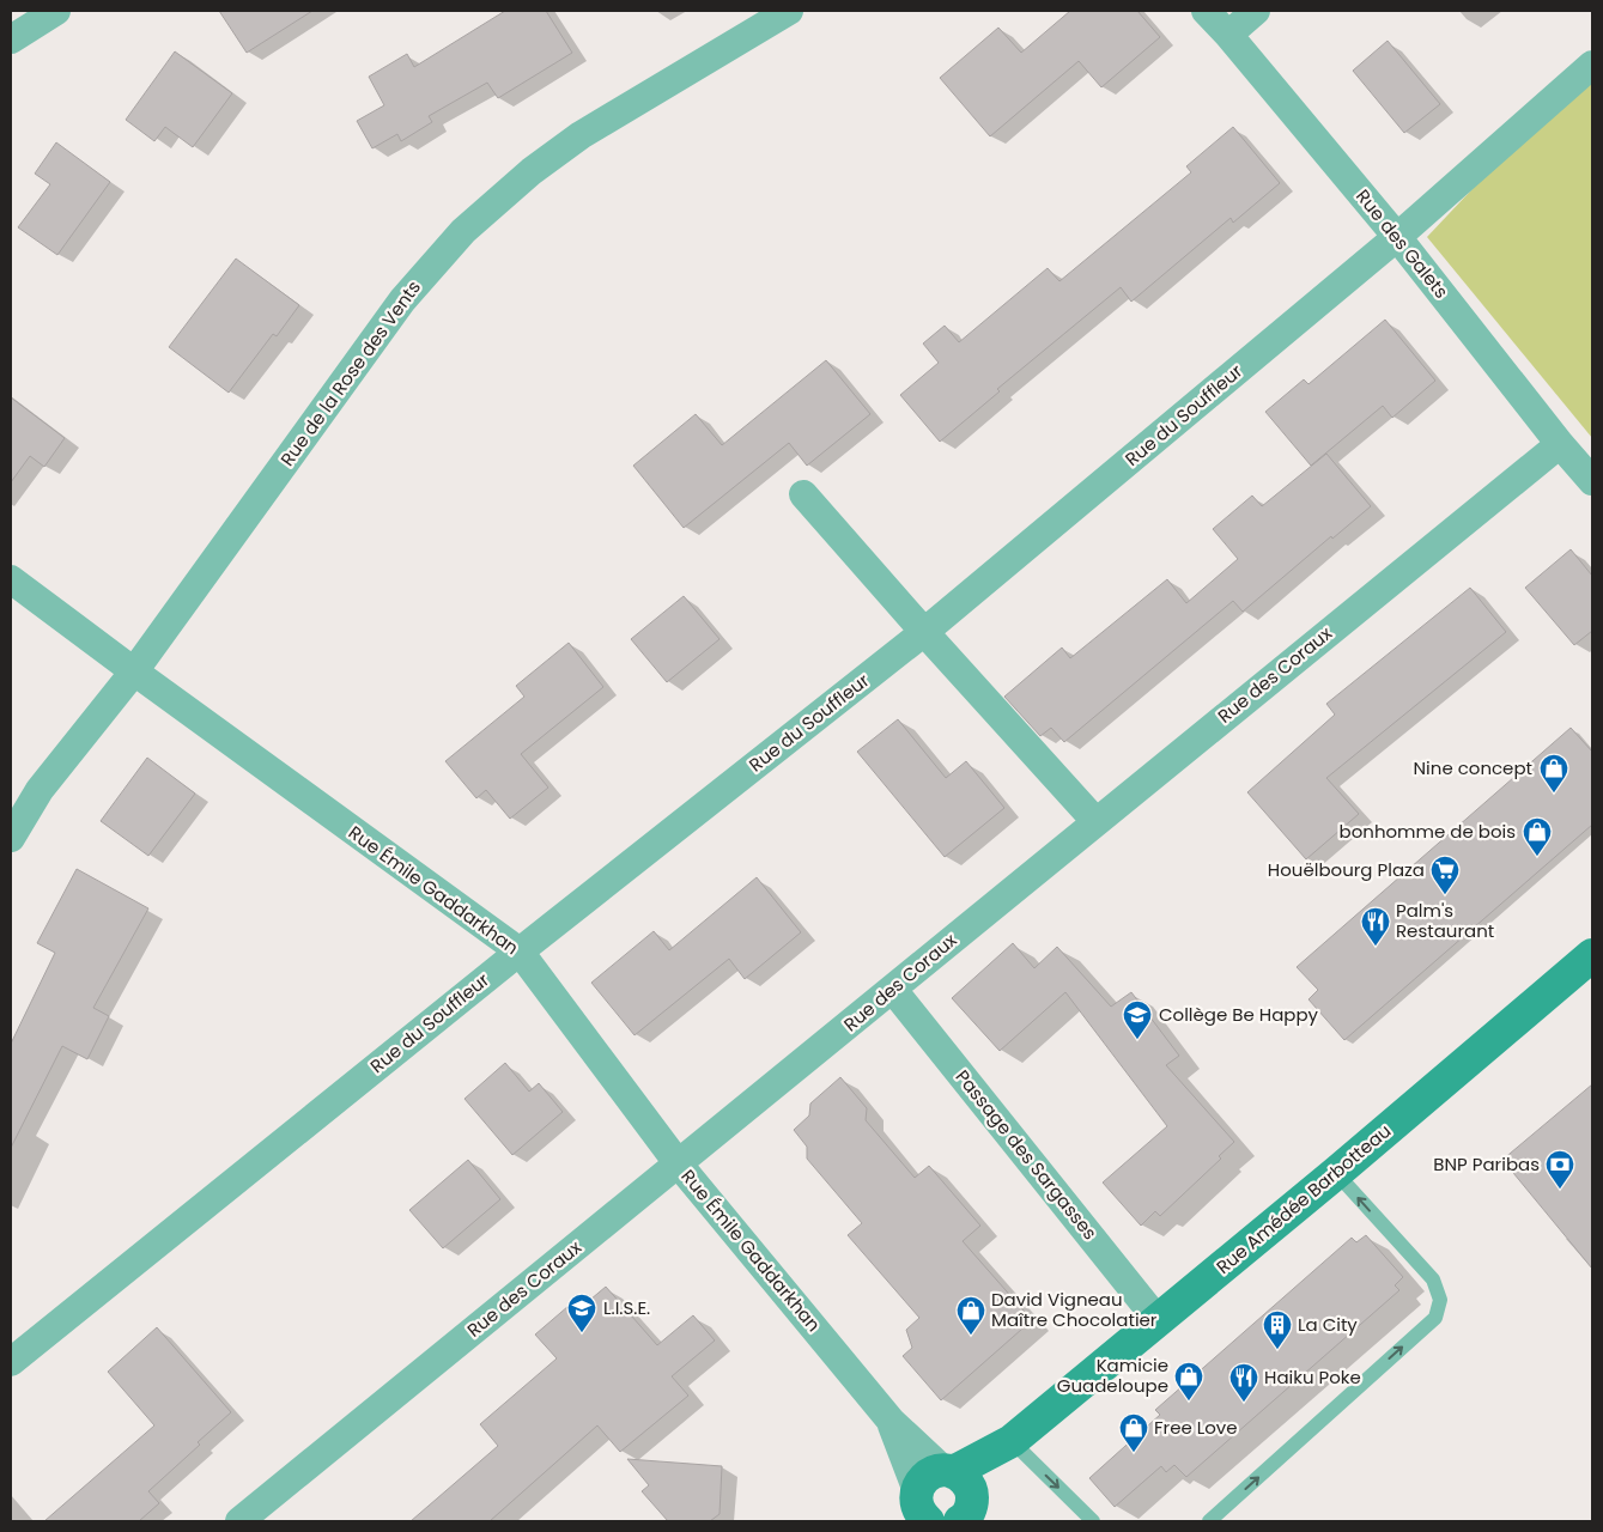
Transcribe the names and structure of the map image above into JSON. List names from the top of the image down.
{
  "streets": {
    "street": [
      "Rue des Galets",
      "Rue de la Rose des Vents",
      "Rue du Souffleur",
      "Rue des Coraux",
      "Rue Émile Gaddarkhan",
      "Passage des Sargasses",
      "Rue Amédée Barbotteau"
    ]
  },
  "crossings": [
    ["Rue des Galets", "Rue du Souffleur"],
    ["Rue des Galets", "Rue des Coraux"],
    ["Rue de la Rose des Vents", "Rue Émile Gaddarkhan"],
    ["Rue du Souffleur", "Rue Émile Gaddarkhan"],
    ["Rue des Coraux", "Rue Émile Gaddarkhan"],
    ["Rue des Coraux", "Passage des Sargasses"],
    ["Rue Émile Gaddarkhan", "Rue Amédée Barbotteau"],
    ["Passage des Sargasses", "Rue Amédée Barbotteau"]
  ],
  "places": {
    "shop": [
      "Nine concept",
      "bonhomme de bois",
      "David Vigneau Maître Chocolatier",
      "Kamicie Guadeloupe",
      "Free Love"
    ],
    "supermarket": ["Houëlbourg Plaza"],
    "restaurant": ["Palm's Restaurant", "Haiku Poke"],
    "school or university": ["Collège Be Happy", "L.I.S.E."],
    "bank": ["BNP Paribas"],
    "building": ["La City"]
  }
}
